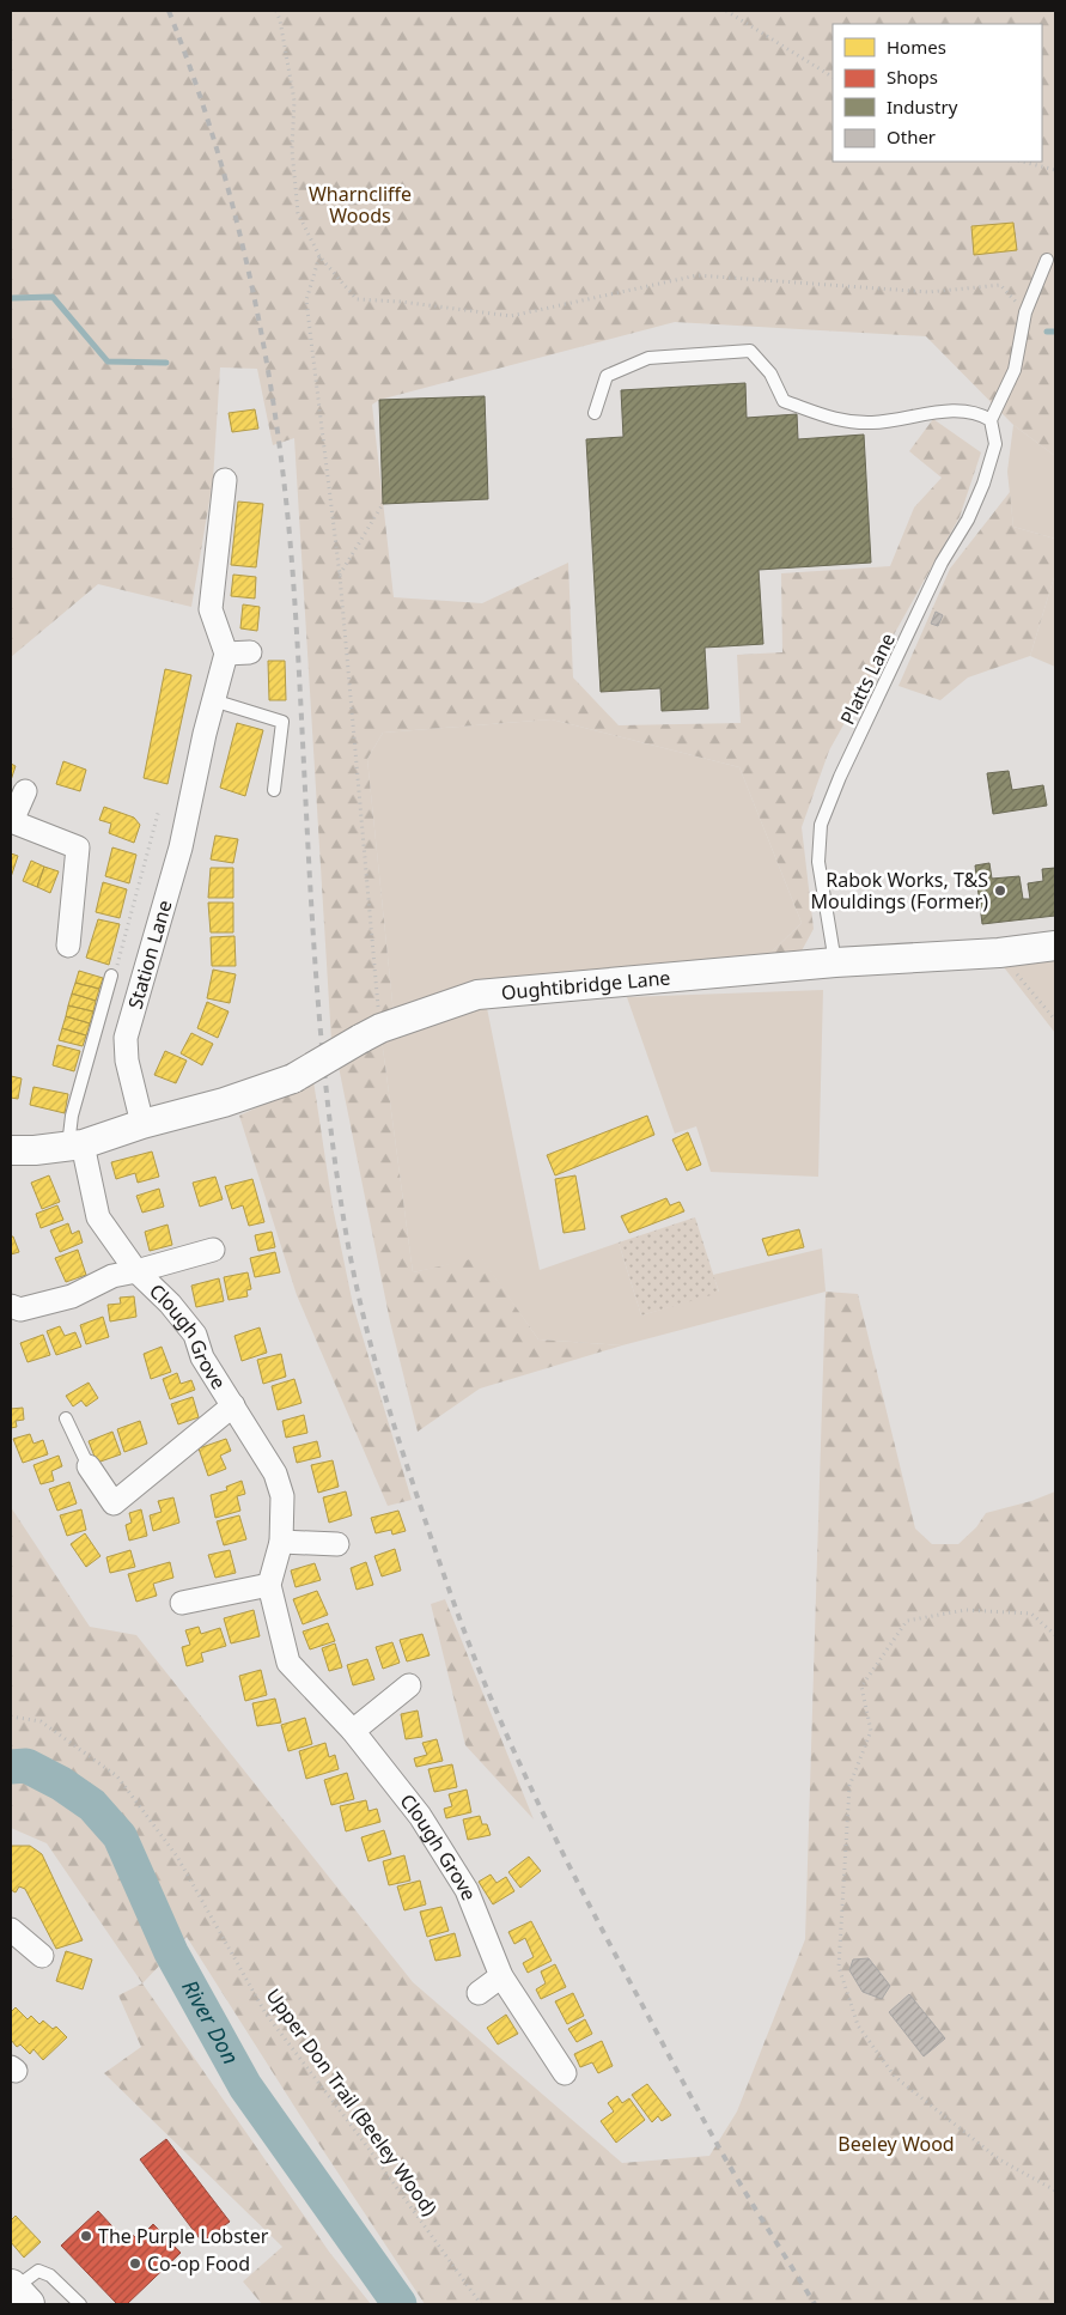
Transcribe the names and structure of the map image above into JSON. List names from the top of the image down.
{
  "streets": {
    "street": ["Station Lane", "Oughtibridge Lane", "Clough Grove"],
    "lane": ["Platts Lane"],
    "path": ["Upper Don Trail (Beeley Wood)"]
  },
  "crossings": [
    ["Platts Lane", "Oughtibridge Lane"],
    ["Station Lane", "Oughtibridge Lane"]
  ],
  "water": ["River Don"],
  "parks": ["Wharncliffe Woods", "Beeley Wood"],
  "places": ["Rabok Works, T&S Mouldings (Former)", "The Purple Lobster", "Co-op Food"],
  "legend": [
    "Homes",
    "Shops",
    "Industry",
    "Other"
  ]
}
